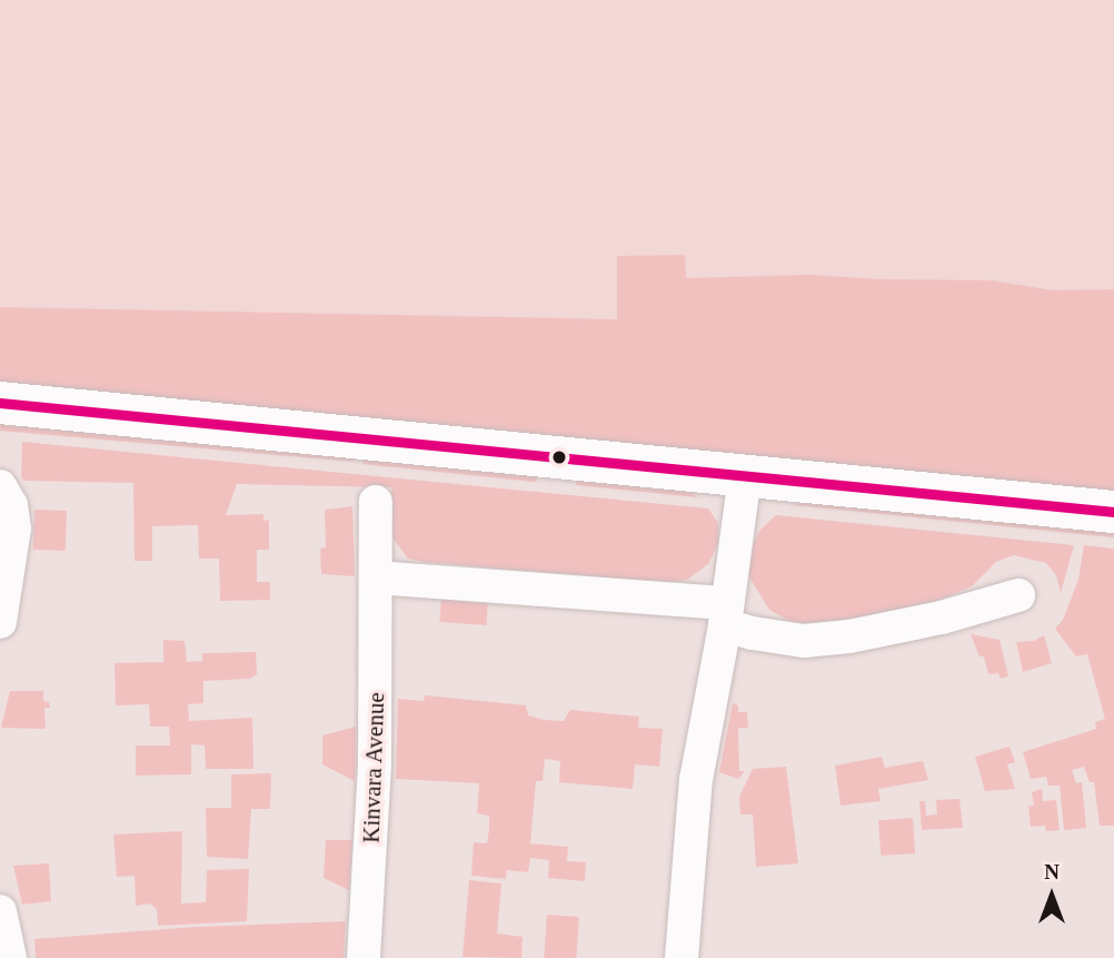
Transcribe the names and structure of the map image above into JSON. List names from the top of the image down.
{
  "streets": {
    "street": ["Kinvara Avenue"]
  },
  "north": "top"
}
